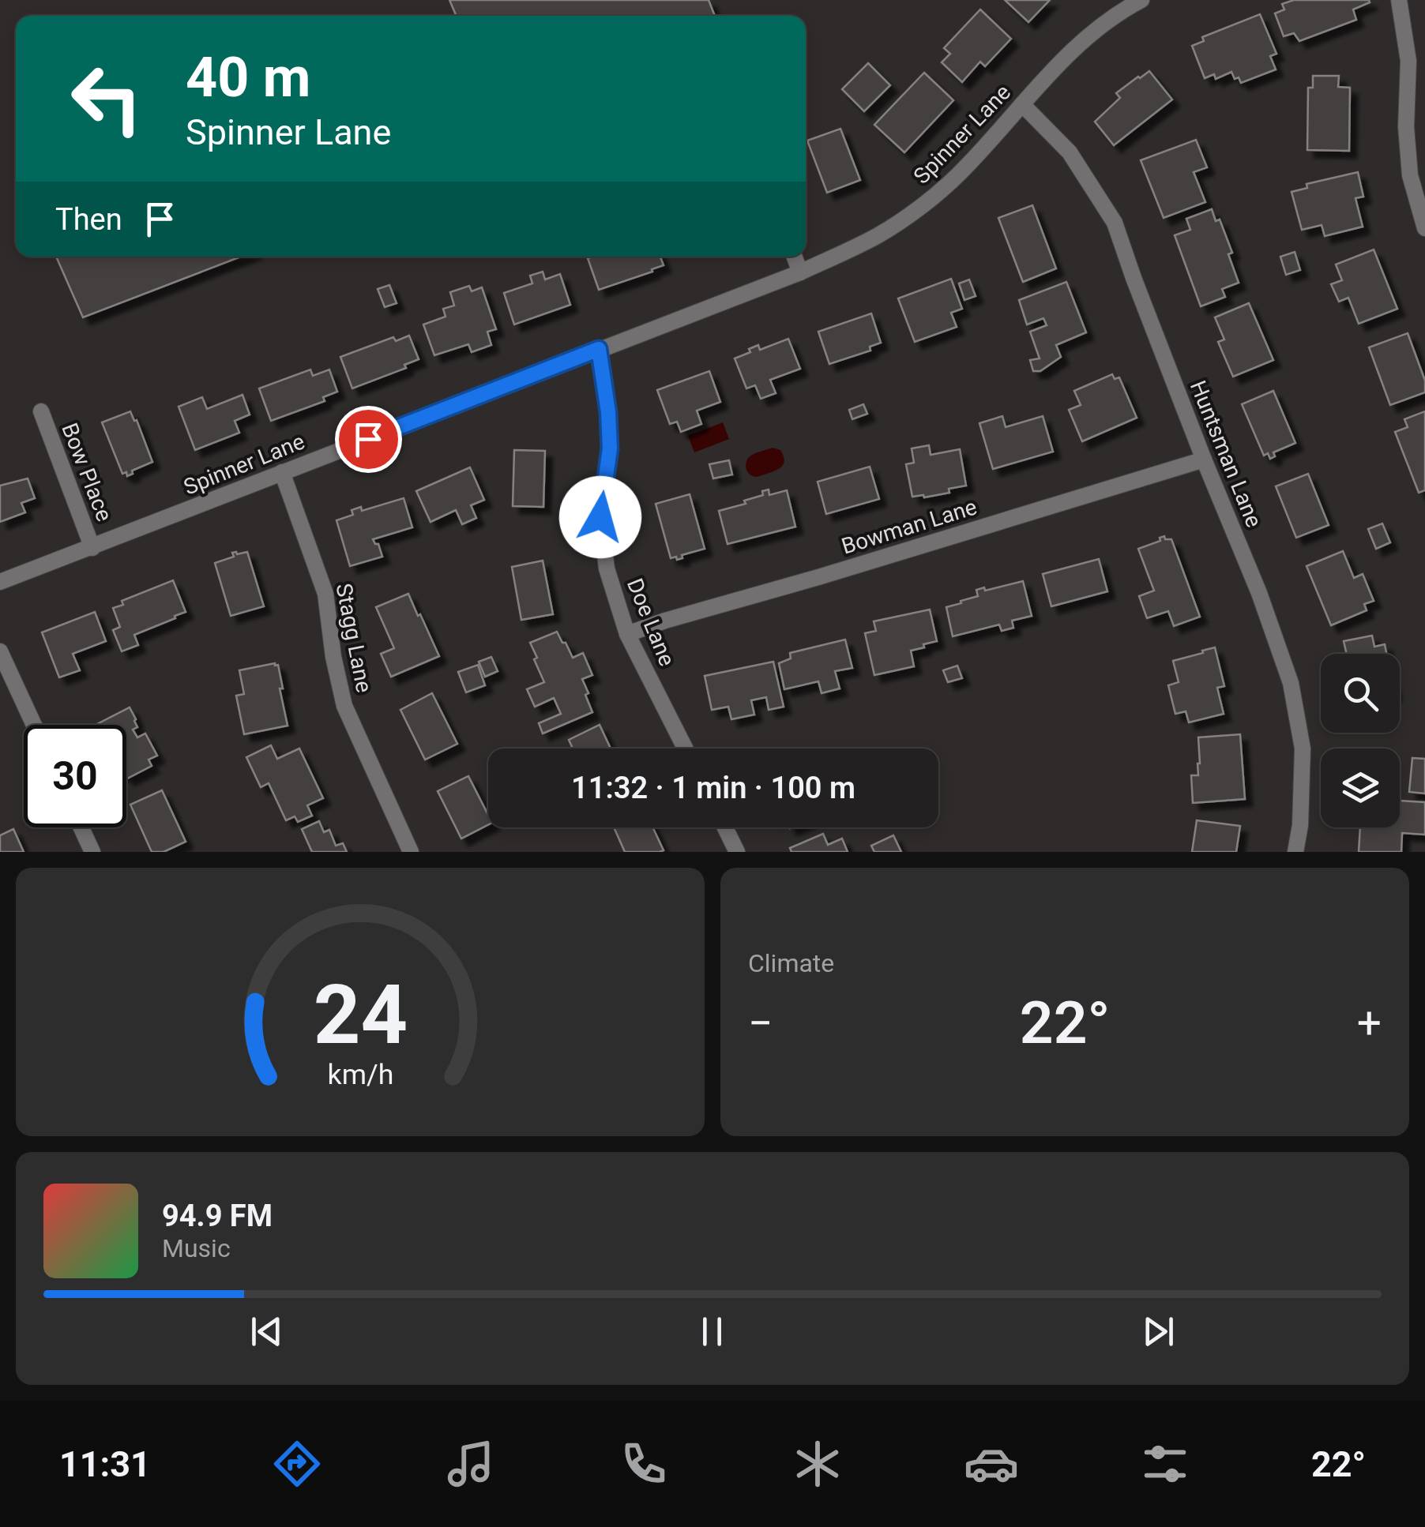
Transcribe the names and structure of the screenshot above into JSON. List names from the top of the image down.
{
  "streets": {
    "street": [
      "Spinner Lane",
      "Huntsman Lane",
      "Bow Place",
      "Bowman Lane",
      "Doe Lane",
      "Stagg Lane"
    ]
  },
  "crossings": [
    ["Spinner Lane", "Huntsman Lane"],
    ["Spinner Lane", "Bow Place"],
    ["Spinner Lane", "Doe Lane"],
    ["Spinner Lane", "Stagg Lane"],
    ["Huntsman Lane", "Bowman Lane"],
    ["Bowman Lane", "Doe Lane"]
  ],
  "page": {
    "turn": ["40 m", "Spinner Lane"],
    "then": "Then",
    "limit": "30",
    "trip": "11:32 · 1 min · 100 m",
    "tile": "Climate",
    "heat": ["−", "22°", "+"],
    "song": ["94.9 FM", "Music"],
    "tabs": ["11:31", "22°"],
    "gauge": ["24", "km/h"]
  }
}
